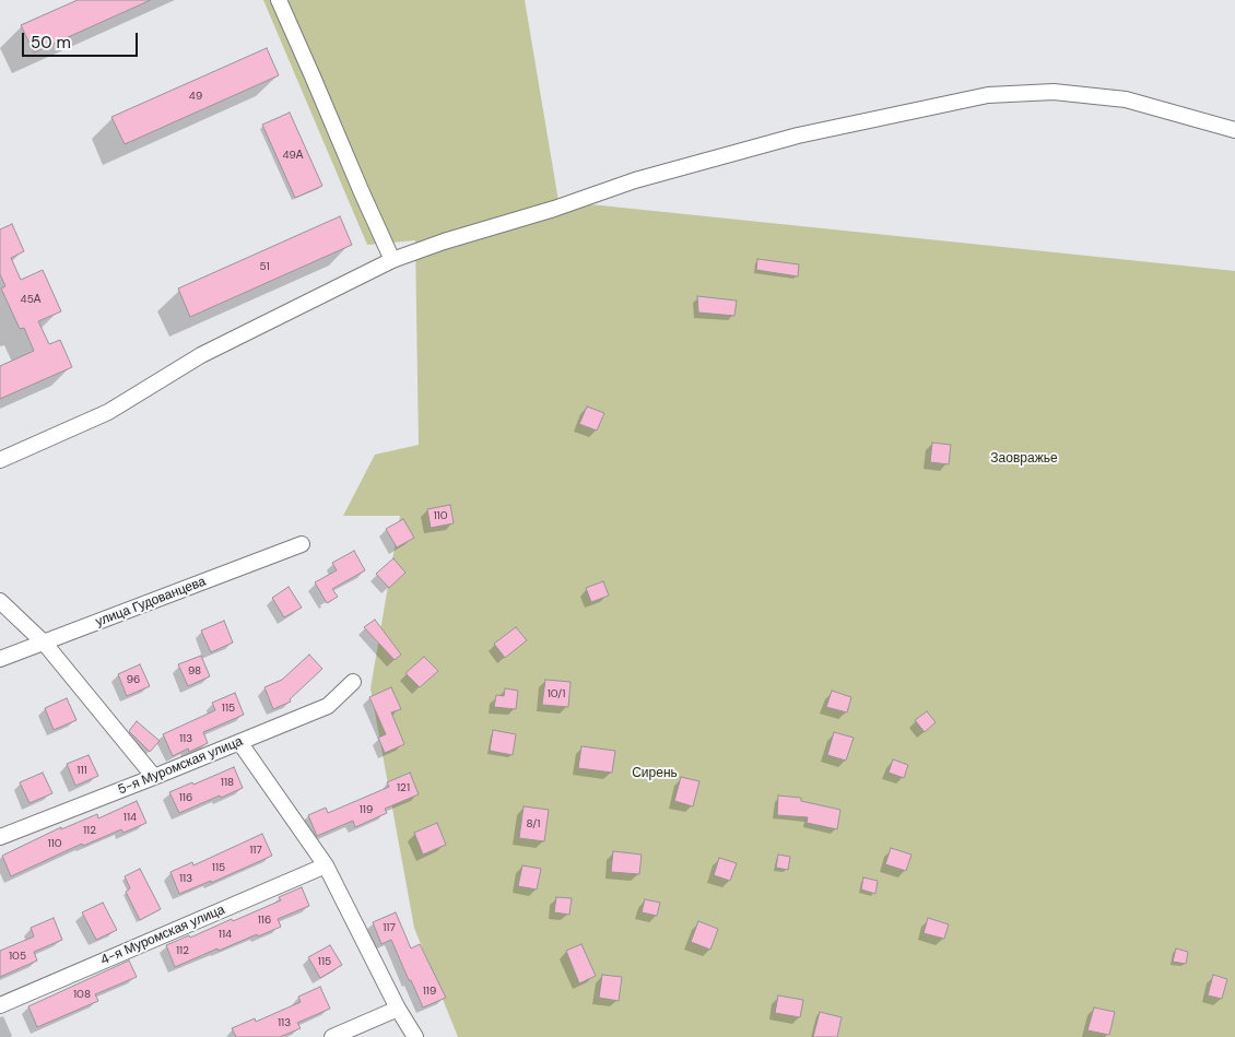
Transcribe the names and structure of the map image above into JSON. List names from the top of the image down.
{
  "streets": {
    "street": ["улица Гудованцева", "5-я Муромская улица", "4-я Муромская улица"]
  },
  "parks": ["Заовражье", "Сирень"],
  "house_numbers": [
    "49",
    "49А",
    "51",
    "45А",
    "110",
    "98",
    "96",
    "10/1",
    "115",
    "113",
    "111",
    "118",
    "121",
    "116",
    "119",
    "114",
    "8/1",
    "112",
    "110",
    "117",
    "115",
    "113",
    "116",
    "117",
    "114",
    "112",
    "105",
    "115",
    "119",
    "108",
    "113"
  ],
  "scale_bar": "50 m"
}
